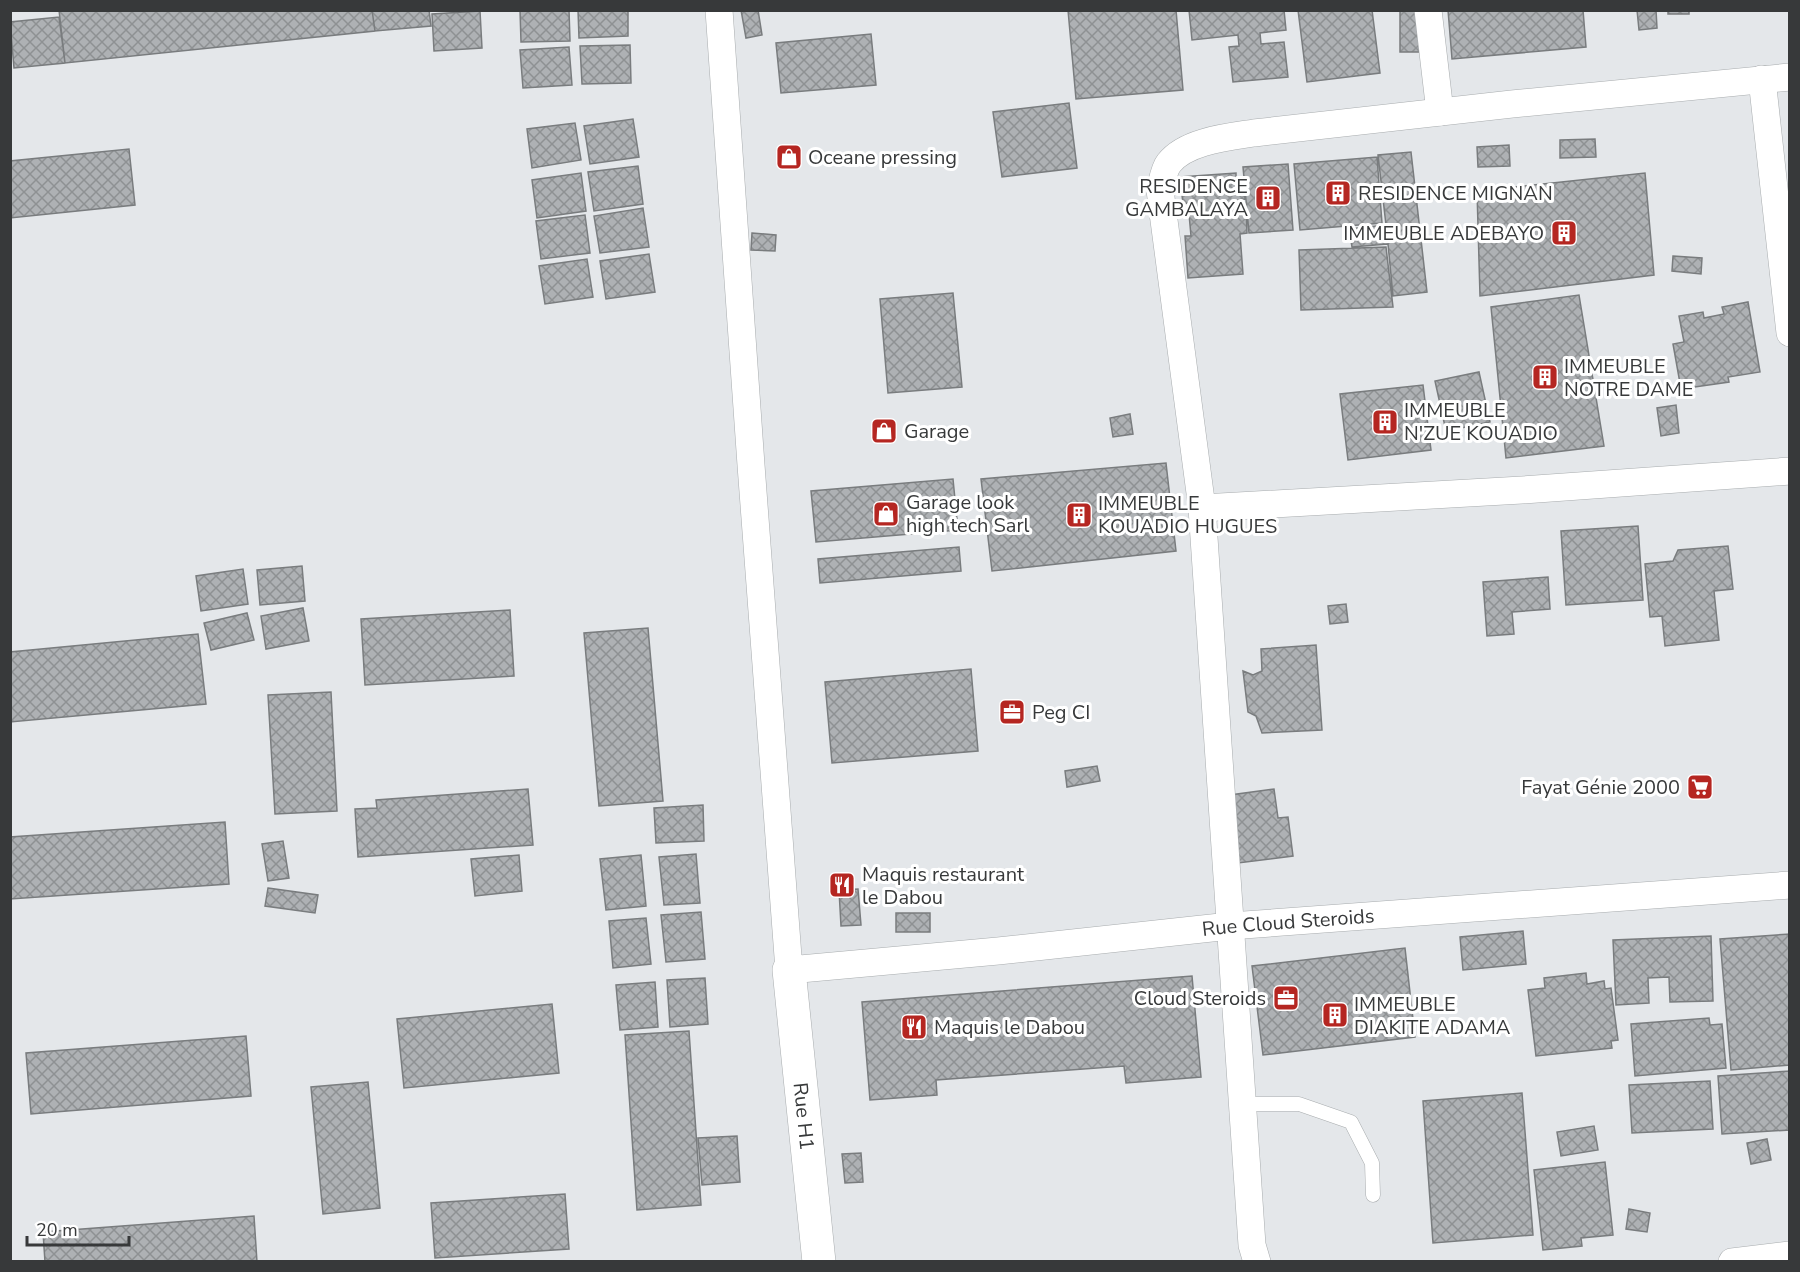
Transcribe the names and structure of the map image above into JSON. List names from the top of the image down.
{
  "streets": {
    "street": ["Rue Cloud Steroids", "Rue H1"]
  },
  "crossings": [
    ["Rue Cloud Steroids", "Rue H1"]
  ],
  "places": {
    "shop": ["Oceane pressing", "Garage", "Garage look high tech Sarl"],
    "building": [
      "RESIDENCE MIGNAN",
      "RESIDENCE GAMBALAYA",
      "IMMEUBLE ADEBAYO",
      "IMMEUBLE NOTRE DAME",
      "IMMEUBLE N'ZUE KOUADIO",
      "IMMEUBLE KOUADIO HUGUES",
      "IMMEUBLE DIAKITE ADAMA"
    ],
    "office": ["Peg CI", "Cloud Steroids"],
    "supermarket": ["Fayat Génie 2000"],
    "restaurant": ["Maquis restaurant le Dabou", "Maquis le Dabou"]
  },
  "scale_bar": "20 m"
}
